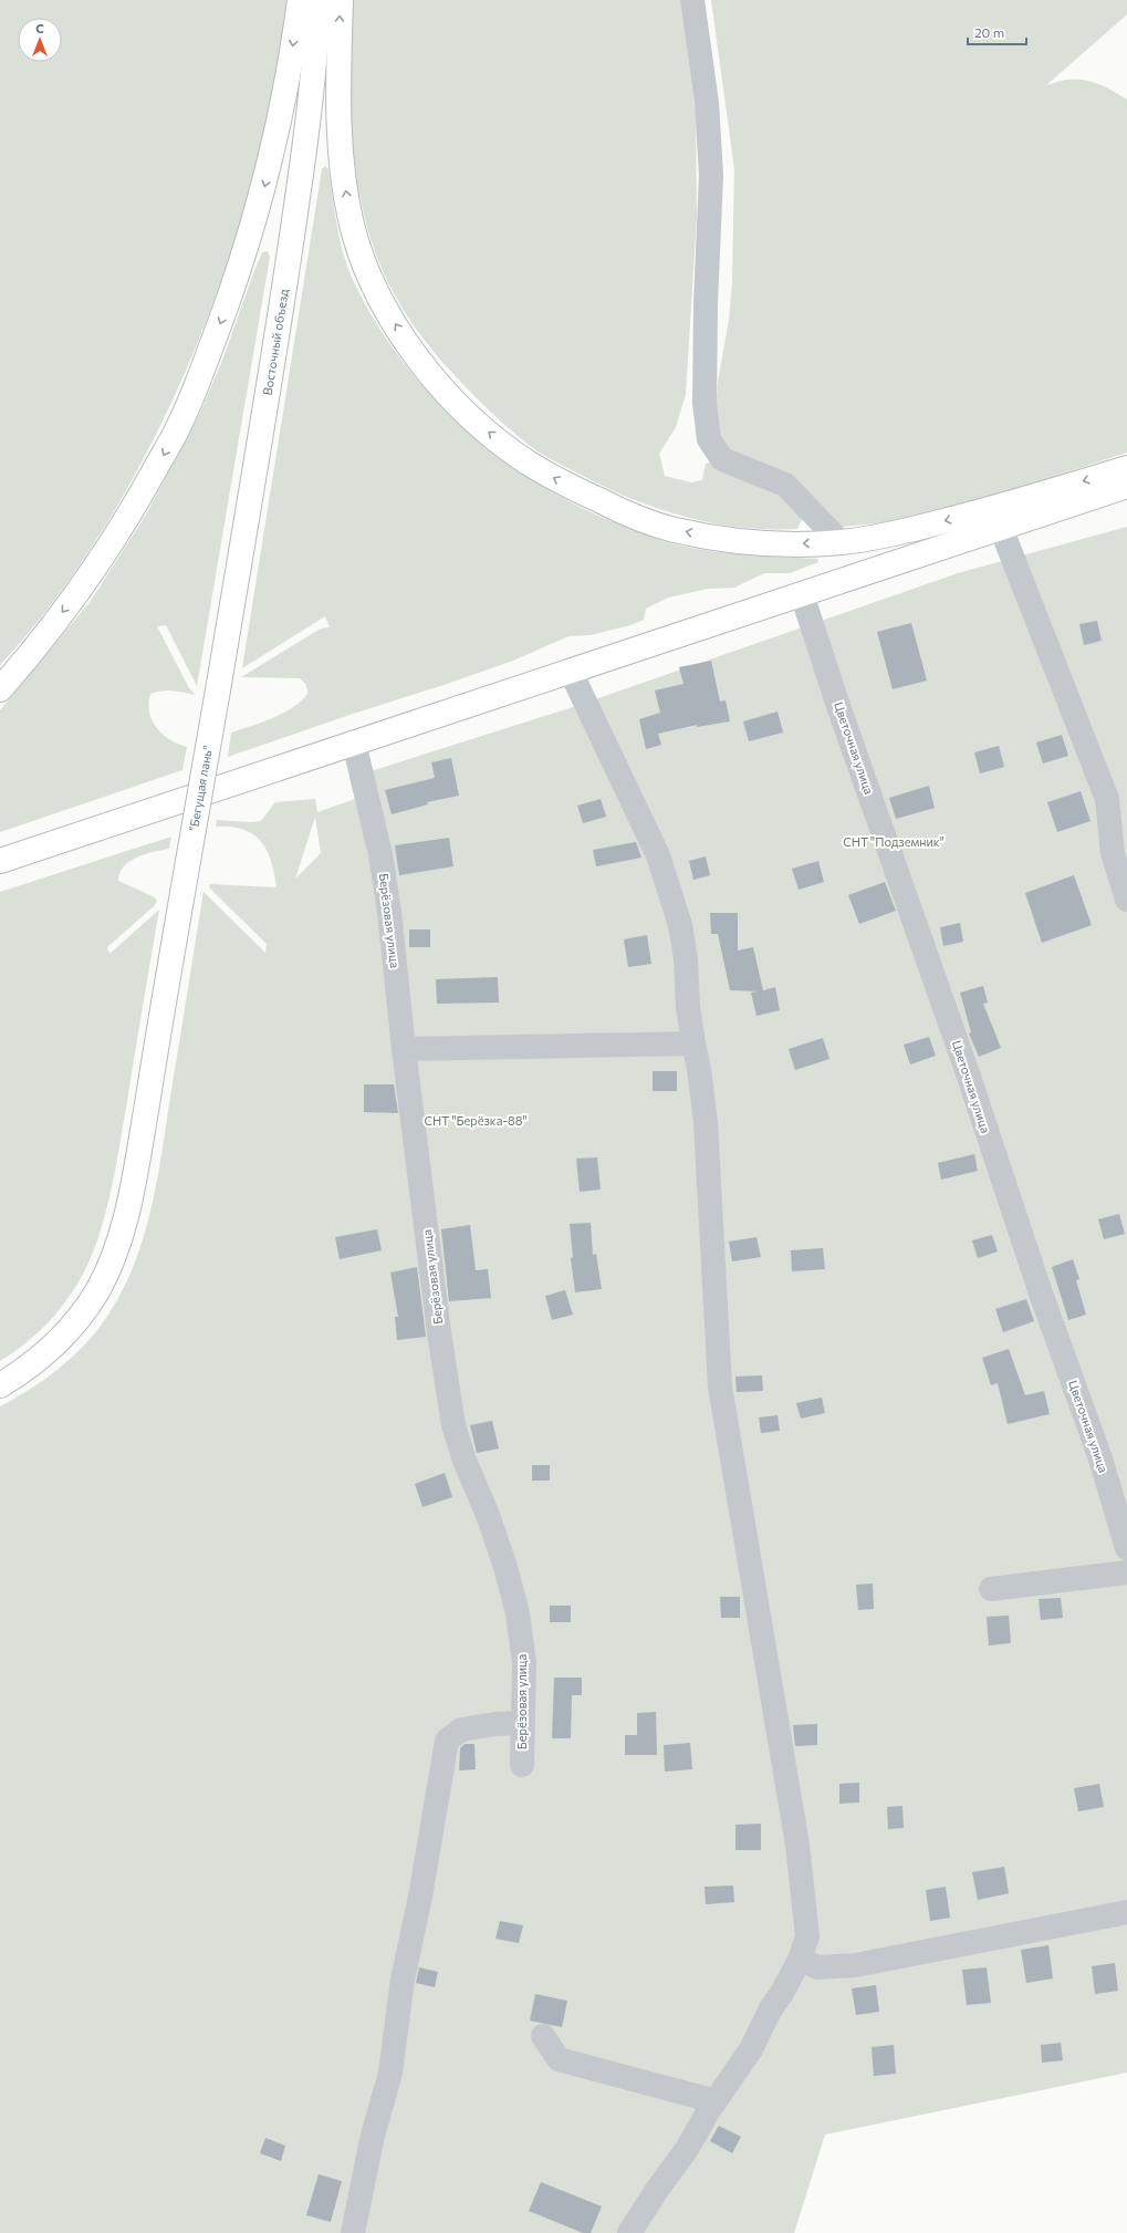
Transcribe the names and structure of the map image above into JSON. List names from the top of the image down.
{
  "streets": {
    "main road": ["Восточный объезд", "\"Бегущая лань\""],
    "street": ["Цветочная улица", "Берёзовая улица"]
  },
  "crossings": [
    ["Восточный объезд", "\"Бегущая лань\""]
  ],
  "parks": ["СНТ \"Подземник\"", "СНТ \"Берёзка-88\""],
  "scale_bar": "20 m",
  "north": "top"
}
